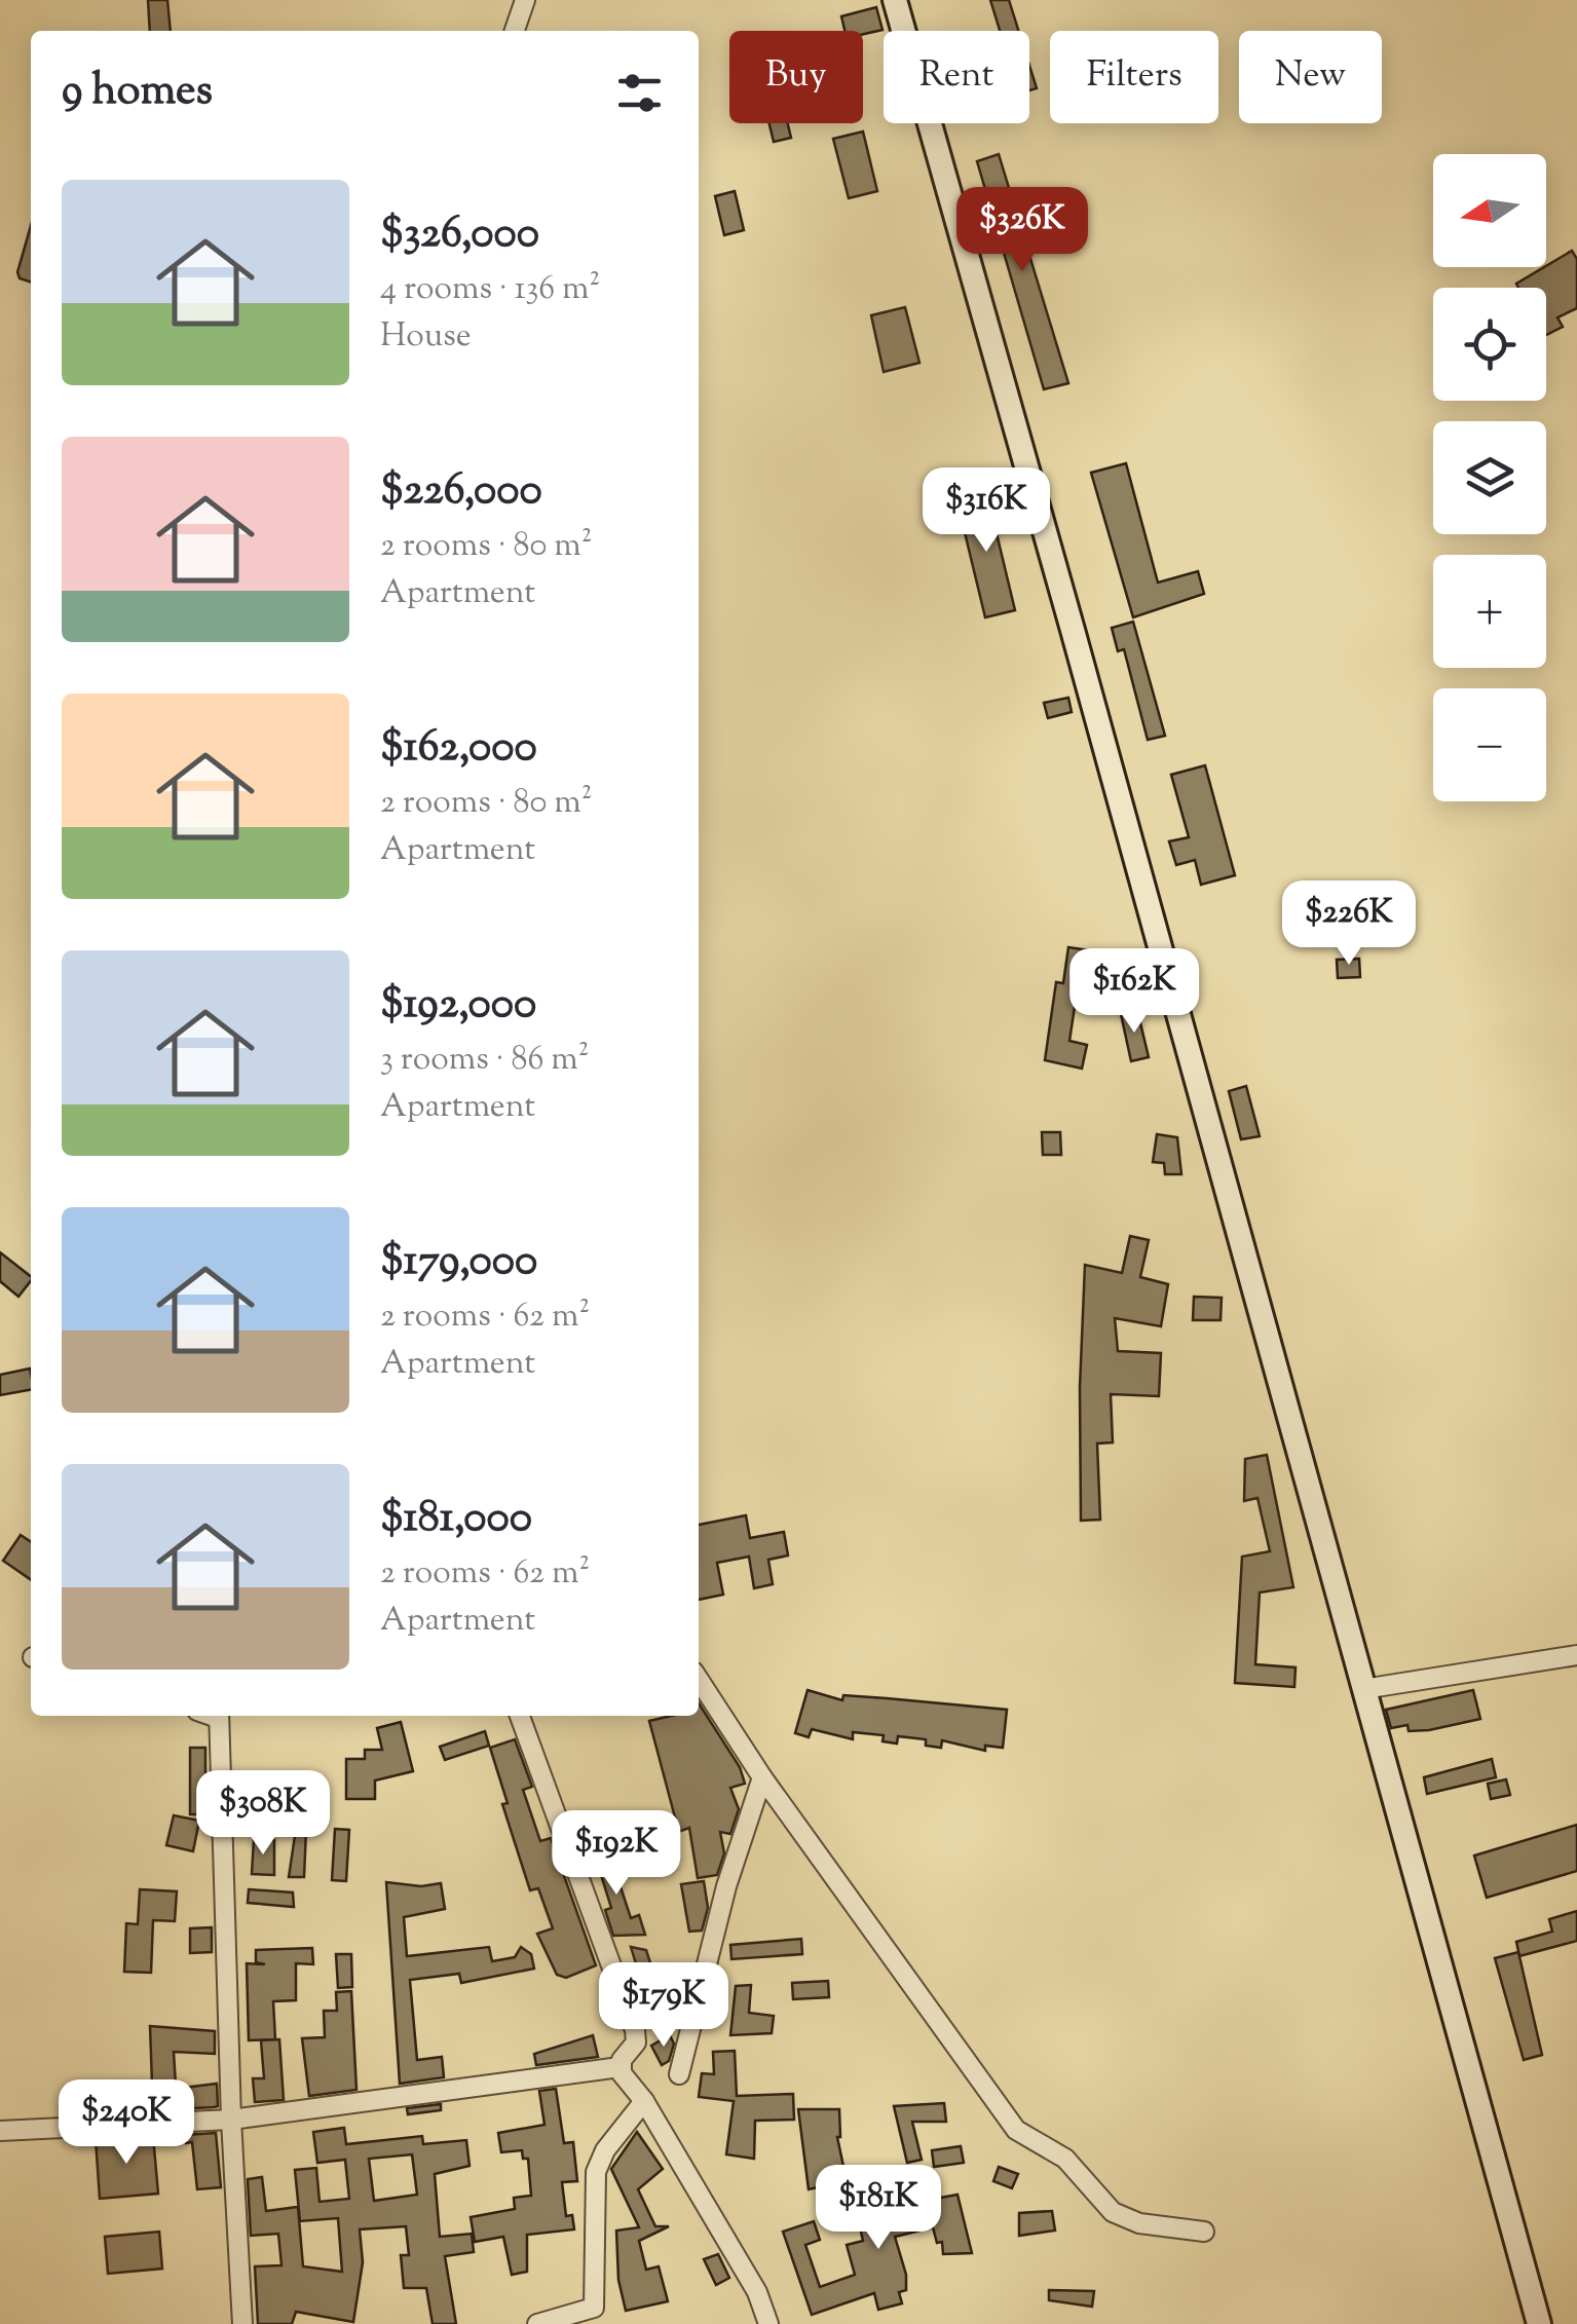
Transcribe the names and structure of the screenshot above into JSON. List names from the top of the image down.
{
  "north": "left",
  "page": {
    "chip": [
      "Buy",
      "Rent",
      "Filters",
      "New"
    ],
    "heading": "9 homes",
    "map_buttons": ["+", "−"],
    "list": [
      {
        "name": "$326,000",
        "note": "4 rooms · 136 m² · House"
      },
      {
        "name": "$226,000",
        "note": "2 rooms · 80 m² · Apartment"
      },
      {
        "name": "$162,000",
        "note": "2 rooms · 80 m² · Apartment"
      },
      {
        "name": "$192,000",
        "note": "3 rooms · 86 m² · Apartment"
      },
      {
        "name": "$179,000",
        "note": "2 rooms · 62 m² · Apartment"
      },
      {
        "name": "$181,000",
        "note": "2 rooms · 62 m² · Apartment"
      }
    ],
    "price": [
      "$326K",
      "$316K",
      "$226K",
      "$162K",
      "$308K",
      "$192K",
      "$179K",
      "$240K",
      "$181K"
    ]
  }
}
